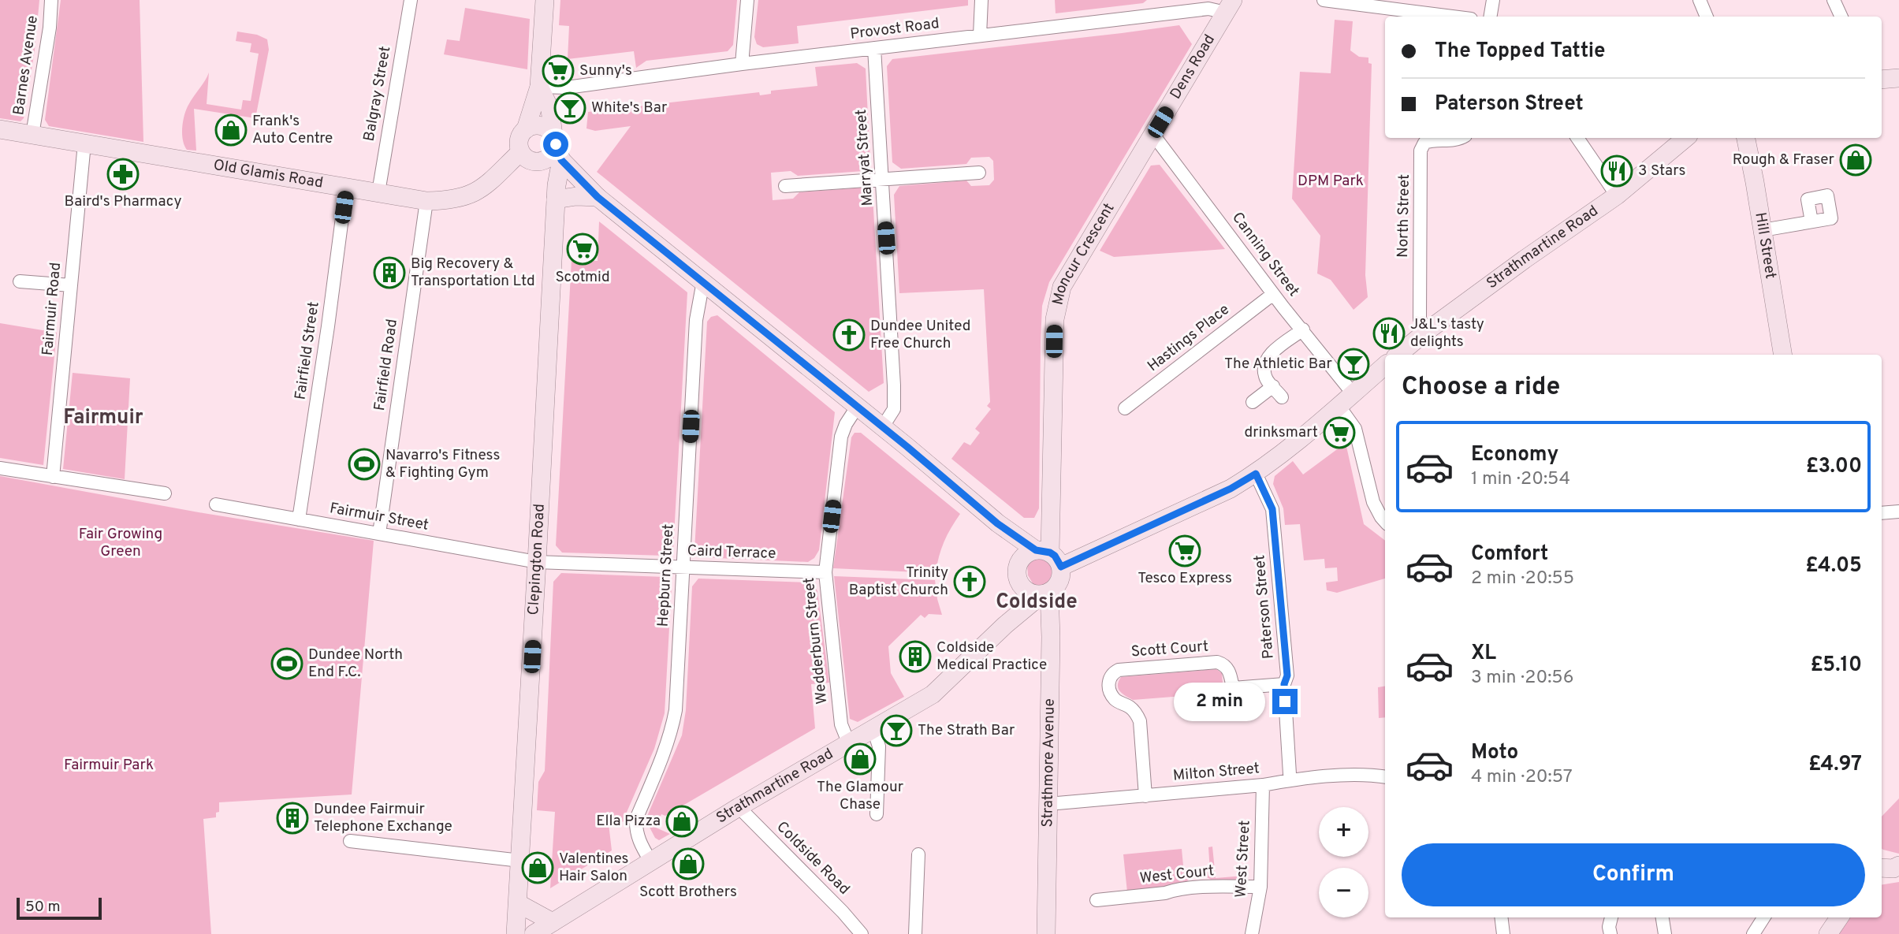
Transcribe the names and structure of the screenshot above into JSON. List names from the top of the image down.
{
  "streets": {
    "street": [
      "Provost Road",
      "Barnes Avenue",
      "Dens Road",
      "Balgray Street",
      "Marryat Street",
      "Old Glamis Road",
      "North Street",
      "Hill Street",
      "Strathmartine Road",
      "Canning Street",
      "Moncur Crescent",
      "Fairmuir Road",
      "Hastings Place",
      "Fairfield Street",
      "Fairfield Road",
      "Fairmuir Street",
      "Caird Terrace",
      "Clepington Road",
      "Hepburn Street",
      "Paterson Street",
      "Wedderburn Street",
      "Scott Court",
      "Strathmore Avenue",
      "Milton Street",
      "Coldside Road",
      "West Street",
      "West Court"
    ]
  },
  "crossings": [
    ["Provost Road", "Dens Road"],
    ["Provost Road", "Marryat Street"],
    ["Provost Road", "Clepington Road"],
    ["Barnes Avenue", "Old Glamis Road"],
    ["Dens Road", "Canning Street"],
    ["Dens Road", "Moncur Crescent"],
    ["Balgray Street", "Old Glamis Road"],
    ["Old Glamis Road", "Fairmuir Road"],
    ["Old Glamis Road", "Fairfield Street"],
    ["Old Glamis Road", "Fairfield Road"],
    ["Old Glamis Road", "Clepington Road"],
    ["North Street", "Strathmartine Road"],
    ["Strathmartine Road", "Moncur Crescent"],
    ["Strathmartine Road", "Hepburn Street"],
    ["Strathmartine Road", "Wedderburn Street"],
    ["Strathmartine Road", "Strathmore Avenue"],
    ["Strathmartine Road", "Coldside Road"],
    ["Canning Street", "Moncur Crescent"],
    ["Canning Street", "Hastings Place"],
    ["Moncur Crescent", "Strathmore Avenue"],
    ["Fairfield Street", "Fairmuir Street"],
    ["Fairfield Road", "Fairmuir Street"],
    ["Fairmuir Street", "Caird Terrace"],
    ["Fairmuir Street", "Clepington Road"],
    ["Caird Terrace", "Clepington Road"],
    ["Caird Terrace", "Hepburn Street"],
    ["Caird Terrace", "Wedderburn Street"],
    ["Paterson Street", "Scott Court"],
    ["Scott Court", "Milton Street"],
    ["Strathmore Avenue", "Milton Street"],
    ["Milton Street", "West Street"],
    ["West Street", "West Court"]
  ],
  "districts": ["Fairmuir", "Coldside"],
  "parks": ["DPM Park", "Fair Growing Green", "Fairmuir Park"],
  "places": {
    "supermarket": [
      "Sunny's",
      "Scotmid",
      "drinksmart",
      "Tesco Express"
    ],
    "bar": ["White's Bar", "The Athletic Bar", "The Strath Bar"],
    "shop": [
      "Frank's Auto Centre",
      "Rough & Fraser",
      "The Glamour Chase",
      "Ella Pizza",
      "Scott Brothers",
      "Valentines Hair Salon"
    ],
    "restaurant": ["3 Stars", "J&L's tasty delights"],
    "pharmacy": ["Baird's Pharmacy"],
    "building": ["Big Recovery & Transportation Ltd", "Coldside Medical Practice", "Dundee Fairmuir Telephone Exchange"],
    "church": ["Dundee United Free Church", "Trinity Baptist Church"],
    "sports": ["Navarro's Fitness & Fighting Gym", "Dundee North End F.C."]
  },
  "scale_bar": "50 m",
  "page": {
    "banner": ["The Topped Tattie", "Paterson Street"],
    "heading": "Choose a ride",
    "list": [
      {
        "name": "Economy",
        "note": "1 min · 20:54",
        "value": "£3.00"
      },
      {
        "name": "Comfort",
        "note": "2 min · 20:55",
        "value": "£4.05"
      },
      {
        "name": "XL",
        "note": "3 min · 20:56",
        "value": "£5.10"
      },
      {
        "name": "Moto",
        "note": "4 min · 20:57",
        "value": "£4.97"
      }
    ],
    "bubble": "2 min",
    "map_buttons": ["+", "−"],
    "buttons": "Confirm",
    "scale": "50 m"
  }
}
